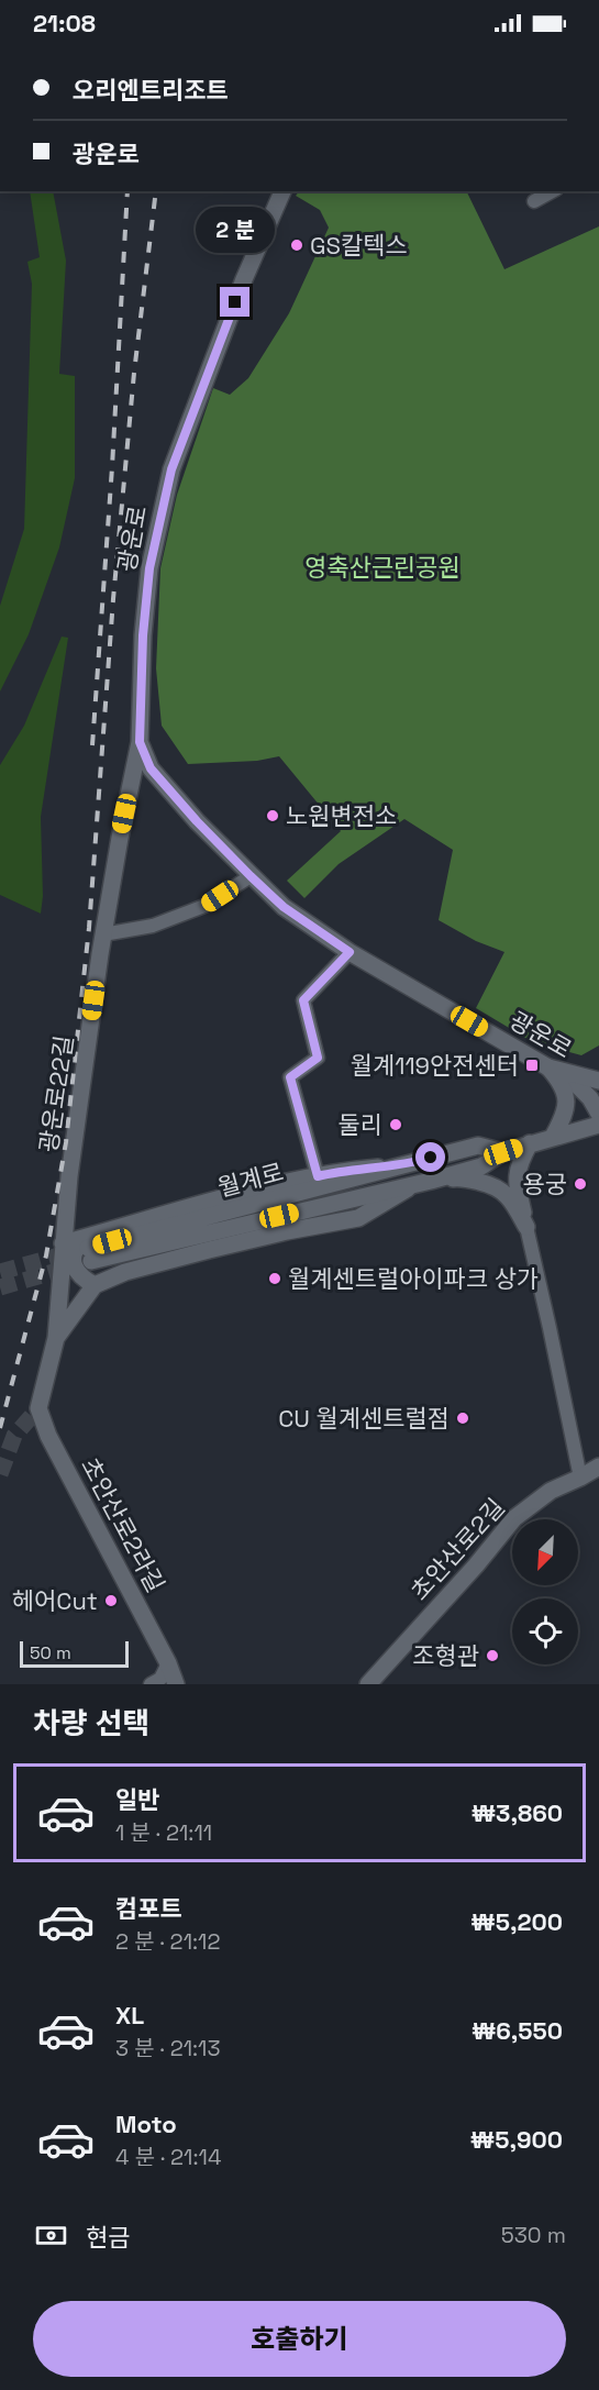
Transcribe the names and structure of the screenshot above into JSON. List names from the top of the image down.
{
  "streets": {
    "street": [
      "광운로",
      "광운로22길",
      "월계로",
      "초안산로2라길",
      "초안산로2길"
    ]
  },
  "crossings": [
    ["광운로", "광운로22길"],
    ["광운로", "월계로"],
    ["광운로22길", "초안산로2라길"]
  ],
  "parks": ["영축산근린공원"],
  "places": {
    "other": [
      "GS칼텍스",
      "노원변전소",
      "둘리",
      "용궁",
      "월계센트럴아이파크 상가",
      "CU 월계센트럴점",
      "헤어Cut",
      "조형관"
    ],
    "transit": ["월계119안전센터"]
  },
  "scale_bar": "50 m",
  "north": "bottom left",
  "page": {
    "status": "21:08",
    "banner": ["오리엔트리조트", "광운로"],
    "bubble": "2 분",
    "scale": "50 m",
    "heading": "차량 선택",
    "list": [
      {
        "name": "일반",
        "note": "1 분 · 21:11",
        "value": "₩3,860"
      },
      {
        "name": "컴포트",
        "note": "2 분 · 21:12",
        "value": "₩5,200"
      },
      {
        "name": "XL",
        "note": "3 분 · 21:13",
        "value": "₩6,550"
      },
      {
        "name": "Moto",
        "note": "4 분 · 21:14",
        "value": "₩5,900"
      }
    ],
    "pay": ["현금", "530 m"],
    "buttons": "호출하기"
  }
}
